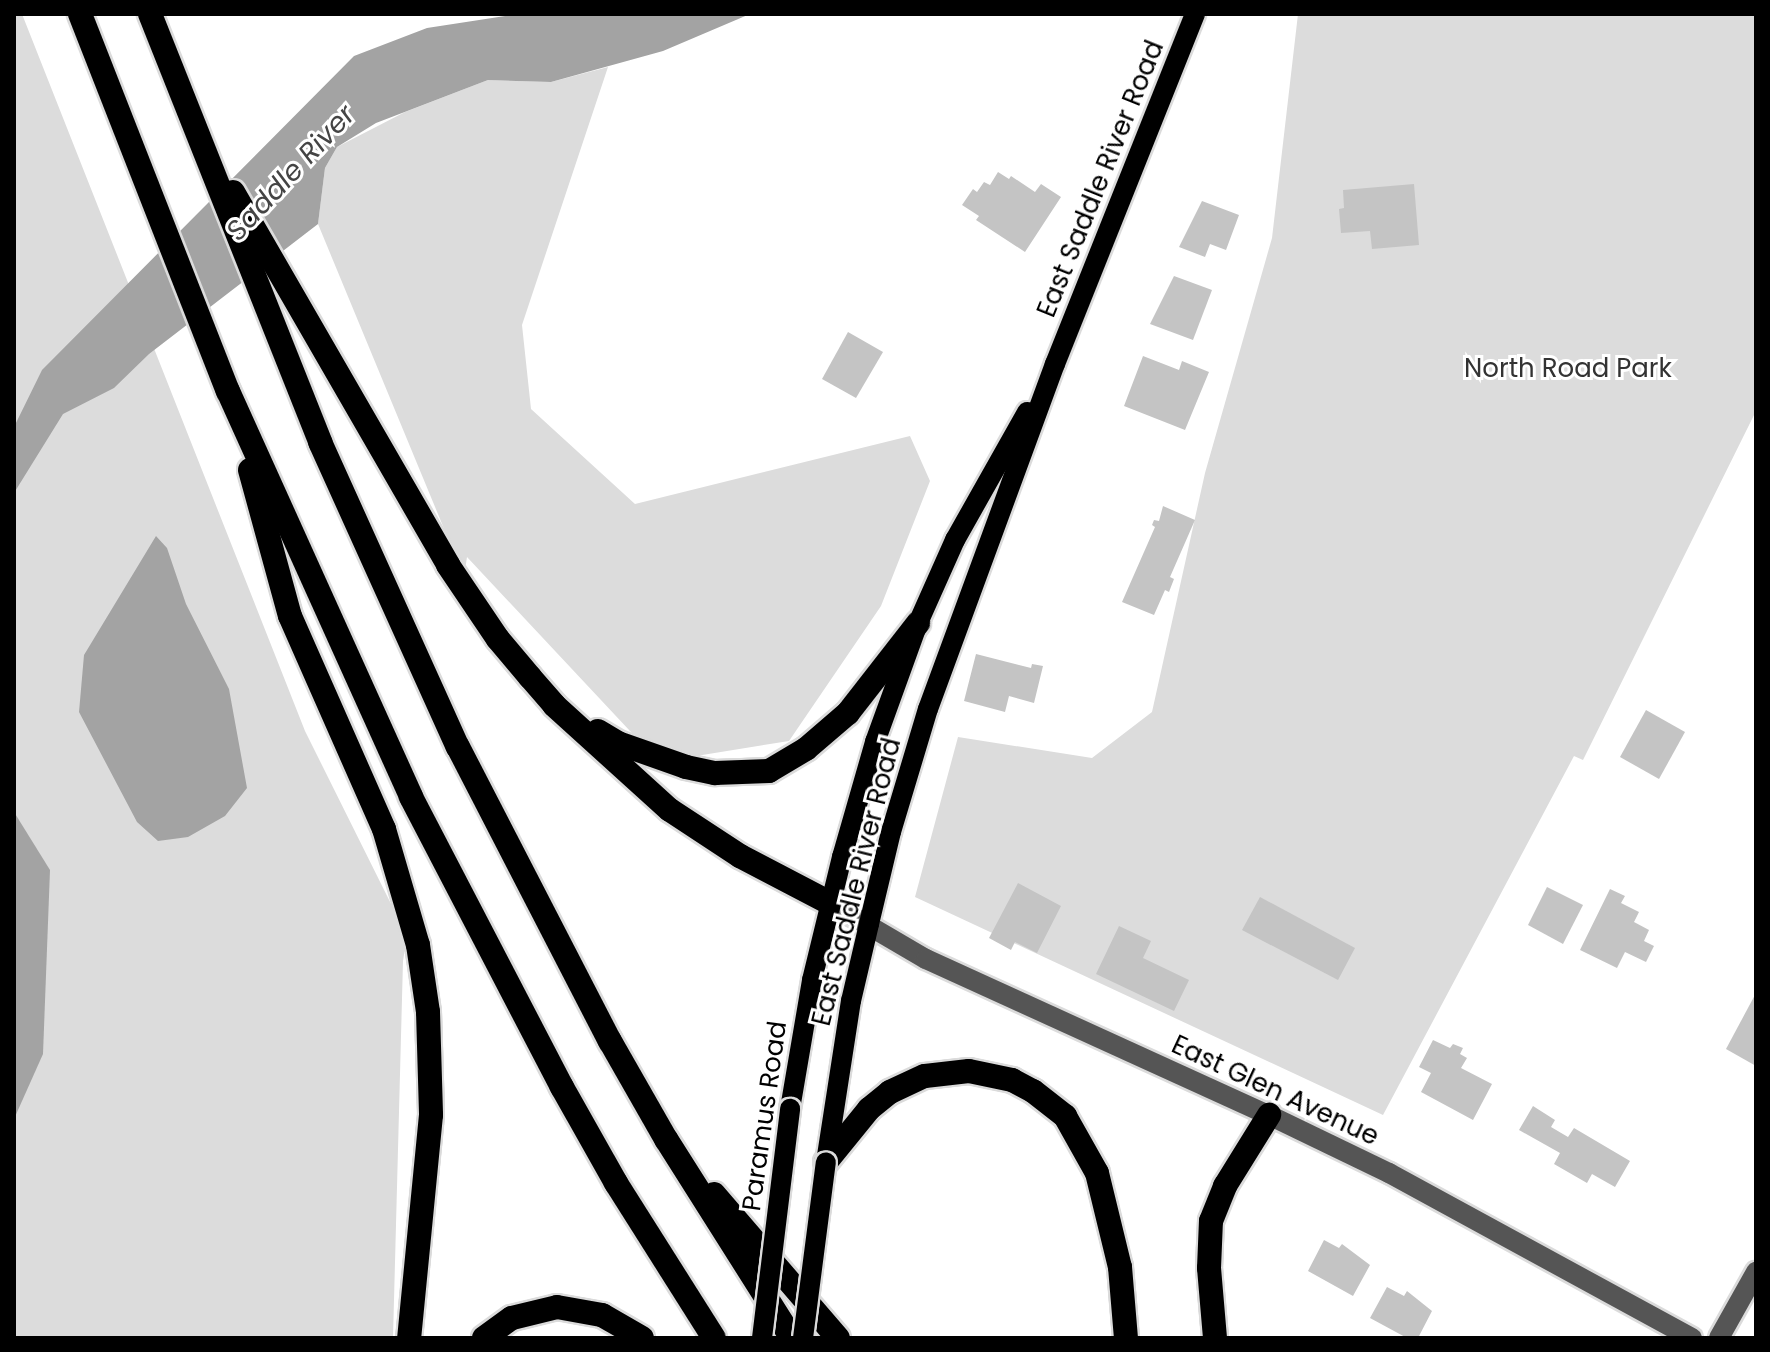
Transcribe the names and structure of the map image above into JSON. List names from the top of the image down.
{
  "streets": {
    "main road": ["East Saddle River Road", "Paramus Road"],
    "street": ["East Glen Avenue"]
  },
  "crossings": [
    ["East Saddle River Road", "East Glen Avenue"],
    ["East Saddle River Road", "Paramus Road"],
    ["East Glen Avenue", "Paramus Road"]
  ],
  "water": ["Saddle River"],
  "parks": ["North Road Park"]
}
